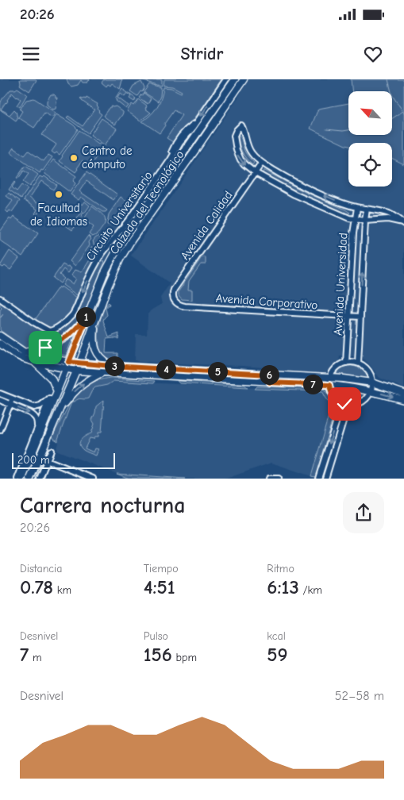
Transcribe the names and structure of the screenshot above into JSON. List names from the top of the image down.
{
  "streets": {
    "main road": ["Calzada del Tecnológico"],
    "street": [
      "Circuito Universitario",
      "Avenida Calidad",
      "Avenida Universidad",
      "Avenida Corporativo"
    ]
  },
  "crossings": [
    ["Avenida Calidad", "Avenida Corporativo"],
    ["Avenida Universidad", "Avenida Corporativo"]
  ],
  "one_way": ["Circuito Universitario"],
  "places": ["Centro de cómputo", "Facultad de Idiomas"],
  "scale_bar": "200 m",
  "north": "top left",
  "page": {
    "status": "20:26",
    "header": "Stridr",
    "pins": [
      "1",
      "3",
      "4",
      "5",
      "6",
      "7"
    ],
    "scale": "200 m",
    "heading": ["Carrera nocturna", "20:26"],
    "stats": [
      ["Distancia", "0.78 km"],
      ["Tiempo", "4:51"],
      ["Ritmo", "6:13 /km"],
      ["Desnivel", "7 m"],
      ["Pulso", "156 bpm"],
      ["kcal", "59"]
    ],
    "chart": ["Desnivel", "52–58 m"]
  }
}
